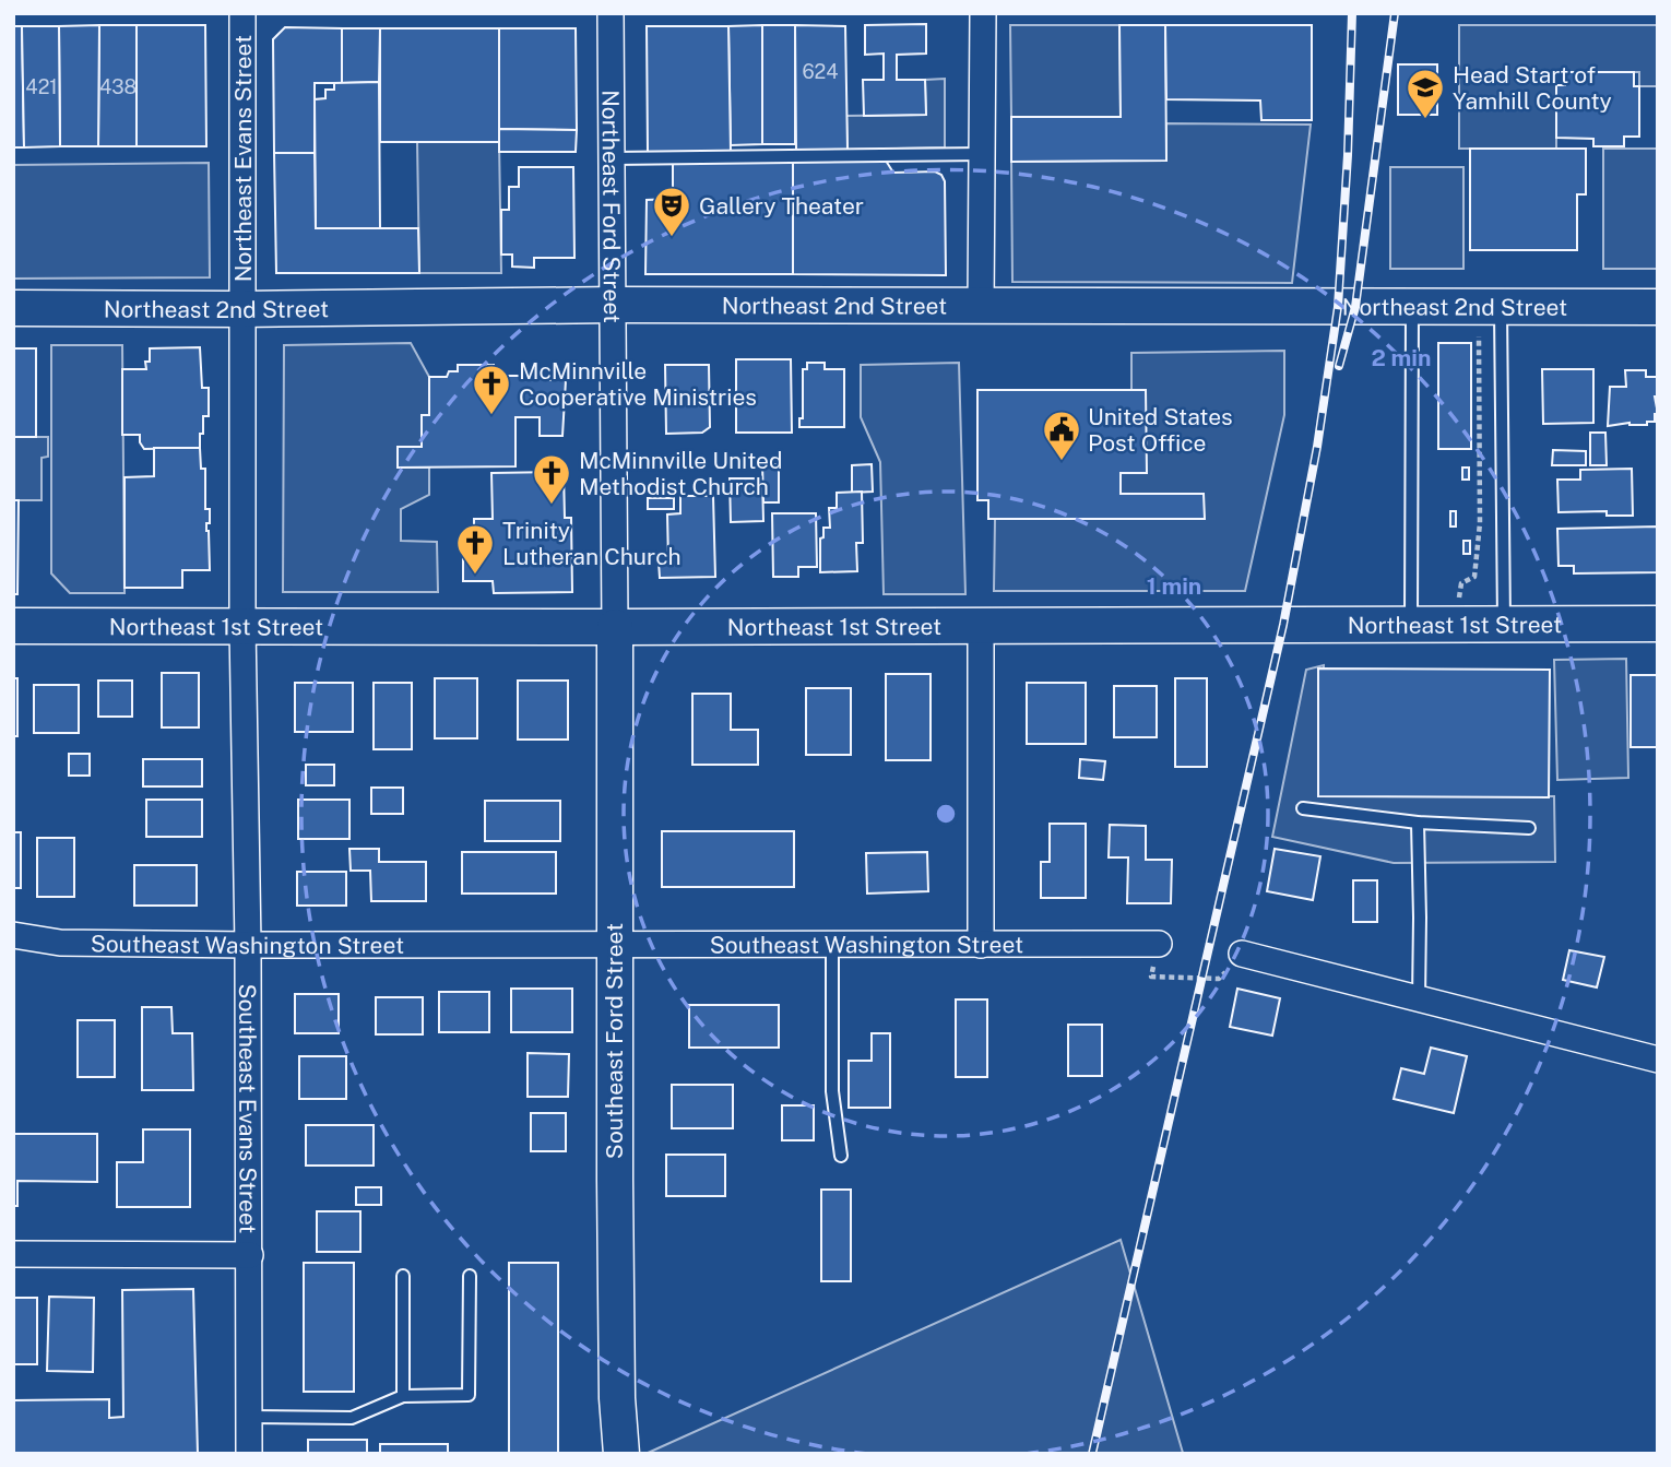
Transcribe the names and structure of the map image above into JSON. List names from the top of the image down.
{
  "streets": {
    "street": [
      "Northeast Evans Street",
      "Northeast Ford Street",
      "Northeast 2nd Street",
      "Northeast 1st Street",
      "Southeast Washington Street",
      "Southeast Ford Street",
      "Southeast Evans Street"
    ]
  },
  "crossings": [
    ["Northeast Evans Street", "Northeast 2nd Street"],
    ["Northeast Evans Street", "Northeast 1st Street"],
    ["Northeast Evans Street", "Southeast Evans Street"],
    ["Northeast Ford Street", "Northeast 2nd Street"],
    ["Northeast Ford Street", "Northeast 1st Street"],
    ["Northeast Ford Street", "Southeast Ford Street"],
    ["Northeast 1st Street", "Southeast Ford Street"],
    ["Northeast 1st Street", "Southeast Evans Street"],
    ["Southeast Washington Street", "Southeast Ford Street"],
    ["Southeast Washington Street", "Southeast Evans Street"]
  ],
  "places": {
    "school or university": ["Head Start of Yamhill County"],
    "theatre": ["Gallery Theater"],
    "church": ["McMinnville Cooperative Ministries", "McMinnville United Methodist Church", "Trinity Lutheran Church"],
    "public building": ["United States Post Office"]
  },
  "house_numbers": ["624", "421", "438"],
  "rings": ["2 min", "1 min"]
}
